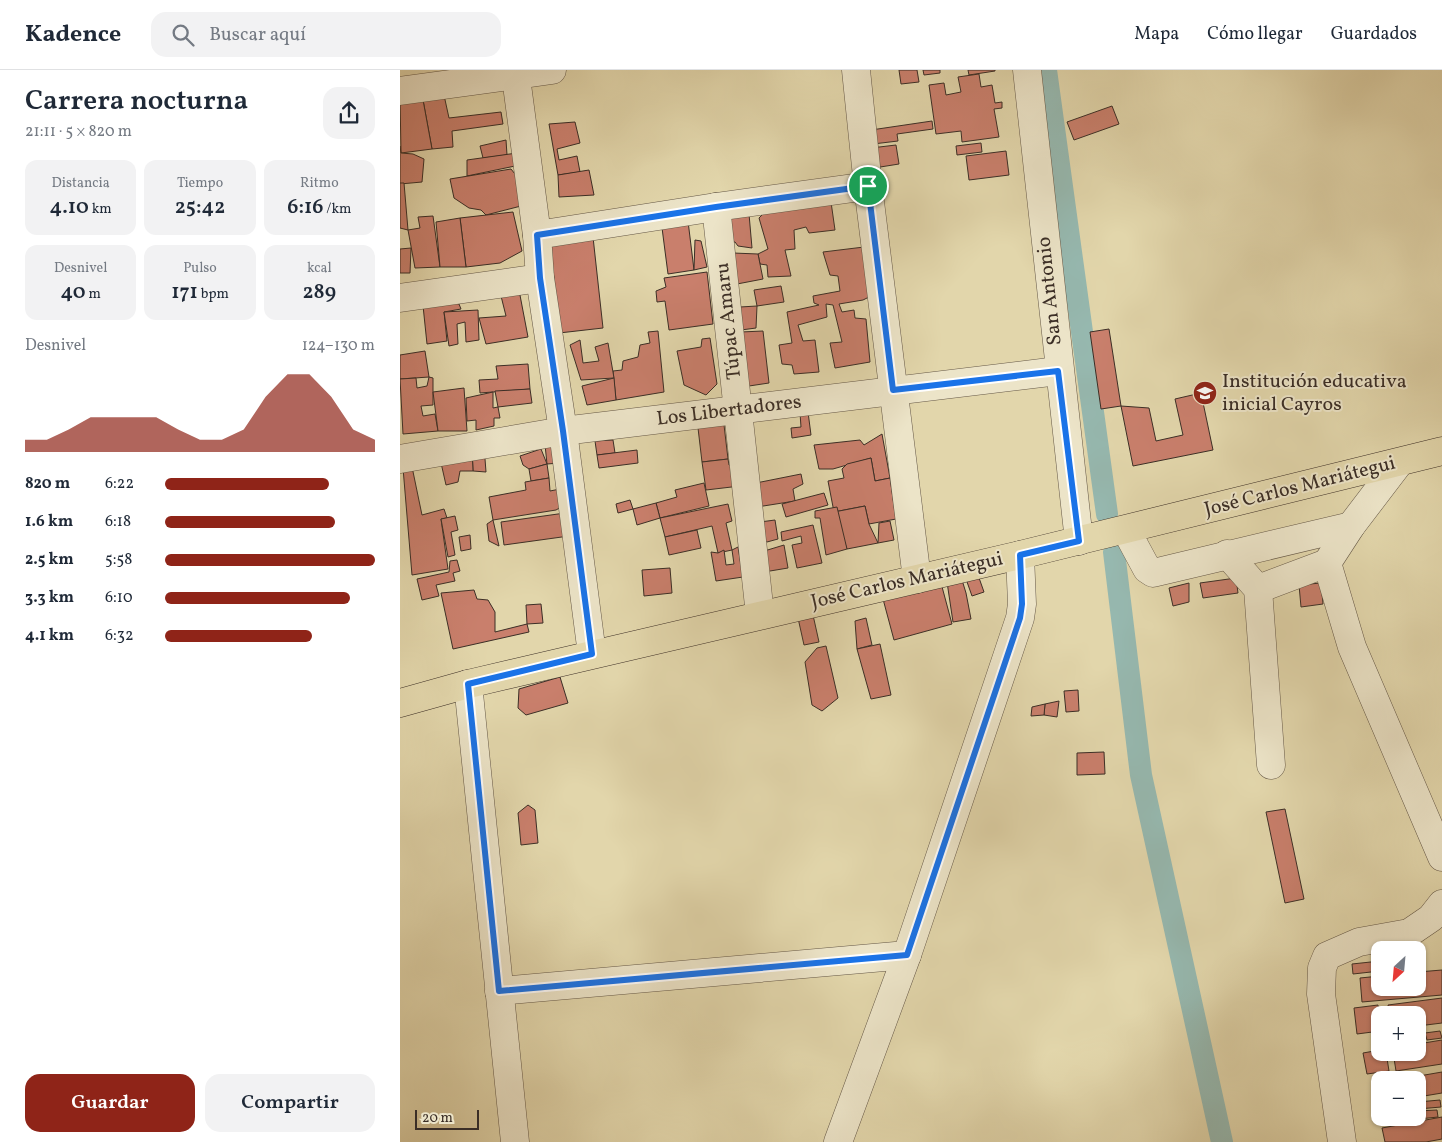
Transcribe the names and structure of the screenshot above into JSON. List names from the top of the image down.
{
  "streets": {
    "main road": ["José Carlos Mariátegui"],
    "street": ["San Antonio", "Túpac Amaru", "Los Libertadores"]
  },
  "crossings": [
    ["San Antonio", "Los Libertadores"],
    ["San Antonio", "José Carlos Mariátegui"],
    ["Túpac Amaru", "Los Libertadores"],
    ["Túpac Amaru", "José Carlos Mariátegui"]
  ],
  "places": {
    "school or university": ["Institución educativa inicial Cayros"]
  },
  "scale_bar": "20 m",
  "north": "bottom left",
  "page": {
    "header": "Kadence",
    "search": "Buscar aquí",
    "nav": ["Mapa", "Cómo llegar", "Guardados"],
    "heading": ["Carrera nocturna", "21:11 · 5 × 820 m"],
    "stats": [
      ["Distancia", "4.10 km"],
      ["Tiempo", "25:42"],
      ["Ritmo", "6:16 /km"],
      ["Desnivel", "40 m"],
      ["Pulso", "171 bpm"],
      ["kcal", "289"]
    ],
    "chart": ["Desnivel", "124–130 m"],
    "list": [
      {
        "name": "820 m",
        "note": "6:22"
      },
      {
        "name": "1.6 km",
        "note": "6:18"
      },
      {
        "name": "2.5 km",
        "note": "5:58"
      },
      {
        "name": "3.3 km",
        "note": "6:10"
      },
      {
        "name": "4.1 km",
        "note": "6:32"
      }
    ],
    "map_buttons": ["+", "−"],
    "buttons": ["Guardar", "Compartir"],
    "scale": "20 m"
  }
}
